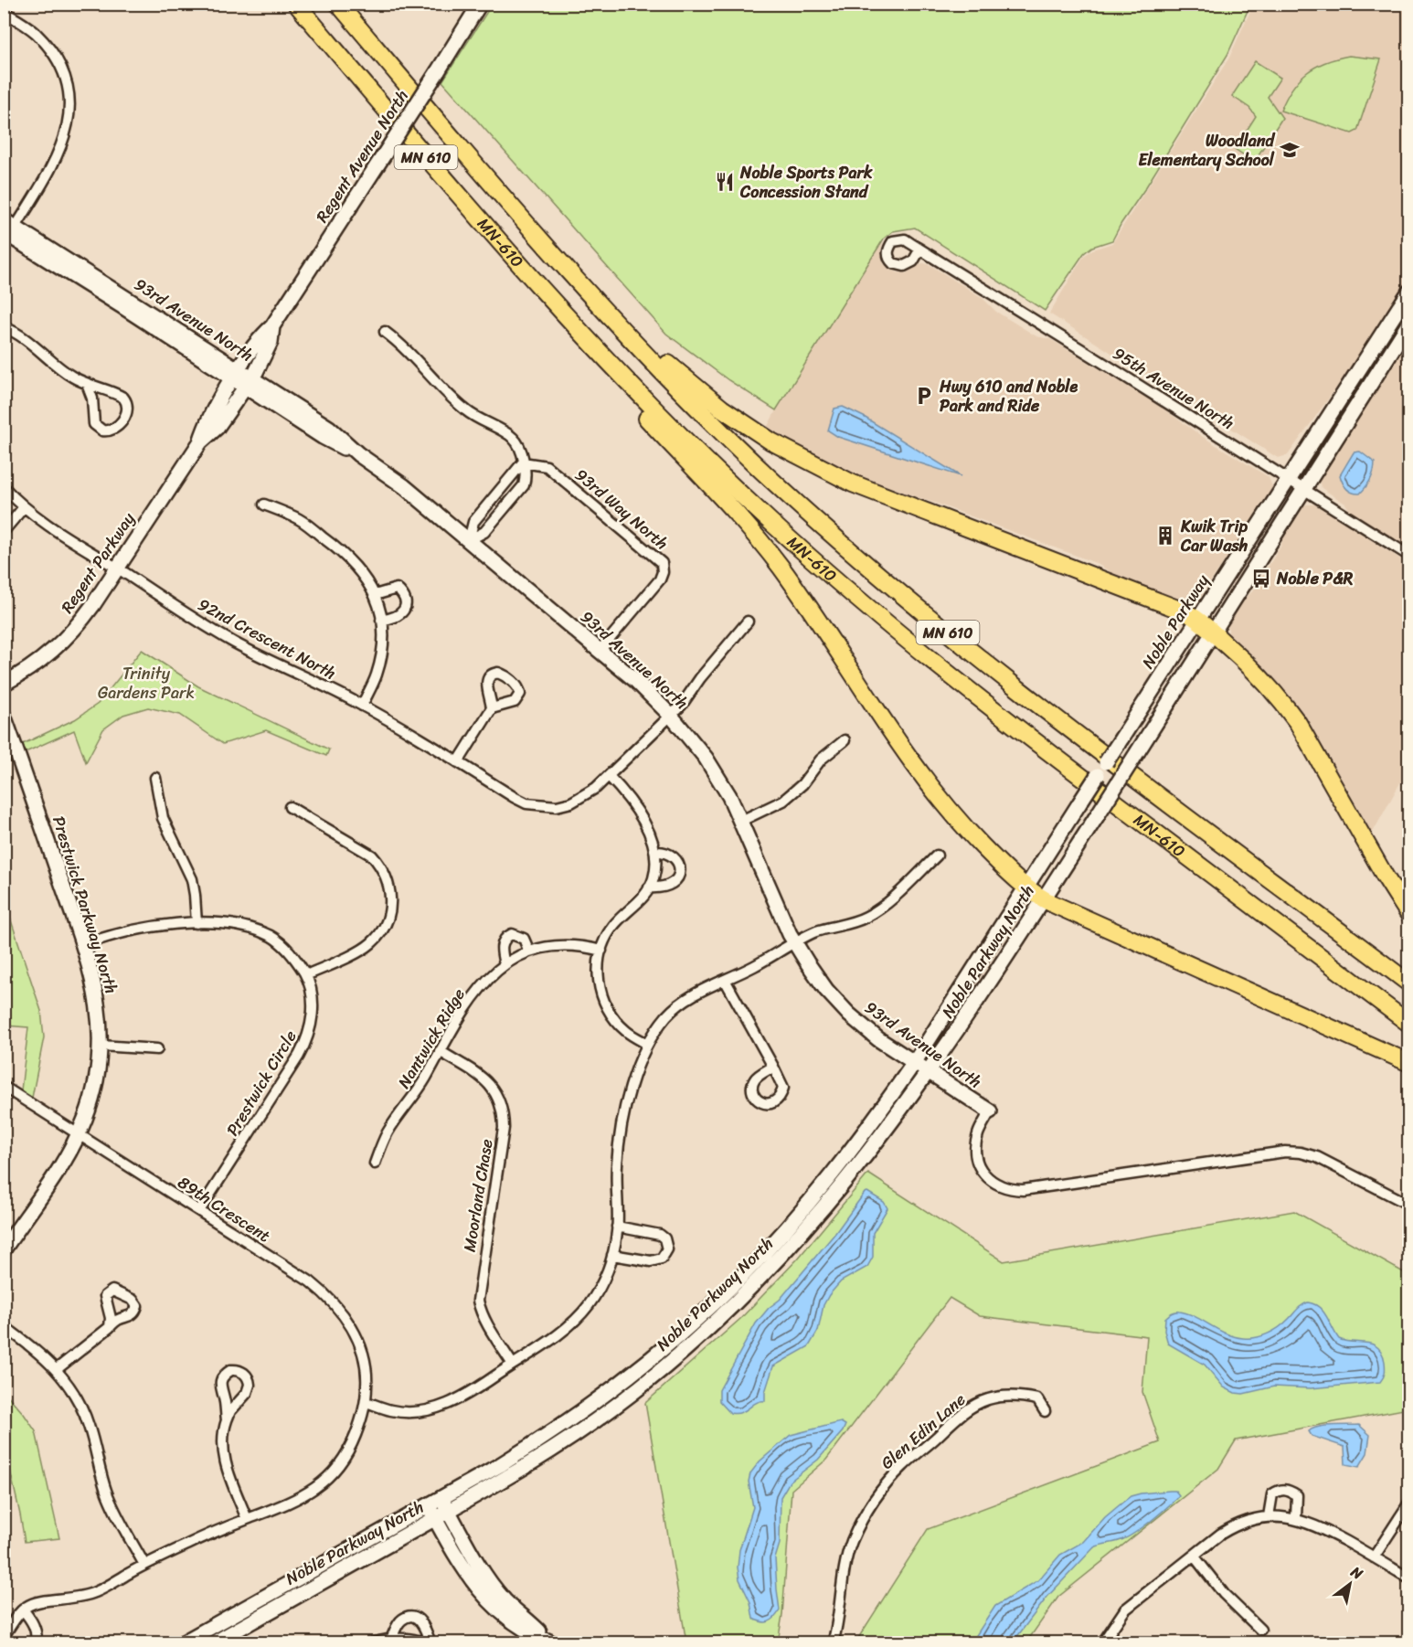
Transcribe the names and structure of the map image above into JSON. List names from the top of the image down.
{
  "streets": {
    "highway": ["MN 610", "MN-610"],
    "main road": [
      "Regent Avenue North",
      "93rd Avenue North",
      "Regent Parkway",
      "Noble Parkway",
      "Prestwick Parkway North",
      "Noble Parkway North"
    ],
    "street": [
      "95th Avenue North",
      "93rd Way North",
      "92nd Crescent North",
      "Nantwick Ridge",
      "Prestwick Circle",
      "Moorland Chase",
      "89th Crescent",
      "Glen Edin Lane"
    ]
  },
  "crossings": [
    ["Regent Avenue North", "93rd Avenue North"],
    ["Regent Avenue North", "Regent Parkway"],
    ["93rd Avenue North", "93rd Way North"],
    ["93rd Avenue North", "Regent Parkway"],
    ["93rd Avenue North", "Noble Parkway North"],
    ["95th Avenue North", "Noble Parkway"],
    ["Regent Parkway", "92nd Crescent North"],
    ["Noble Parkway", "Noble Parkway North"],
    ["Prestwick Parkway North", "Prestwick Circle"],
    ["Prestwick Parkway North", "89th Crescent"],
    ["Nantwick Ridge", "Moorland Chase"],
    ["Prestwick Circle", "89th Crescent"]
  ],
  "parks": ["Trinity Gardens Park"],
  "places": {
    "school or university": ["Woodland Elementary School"],
    "restaurant": ["Noble Sports Park Concession Stand"],
    "parking": ["Hwy 610 and Noble Park and Ride"],
    "building": ["Kwik Trip Car Wash"],
    "bus stop": ["Noble P&R"]
  },
  "north": "top right"
}
